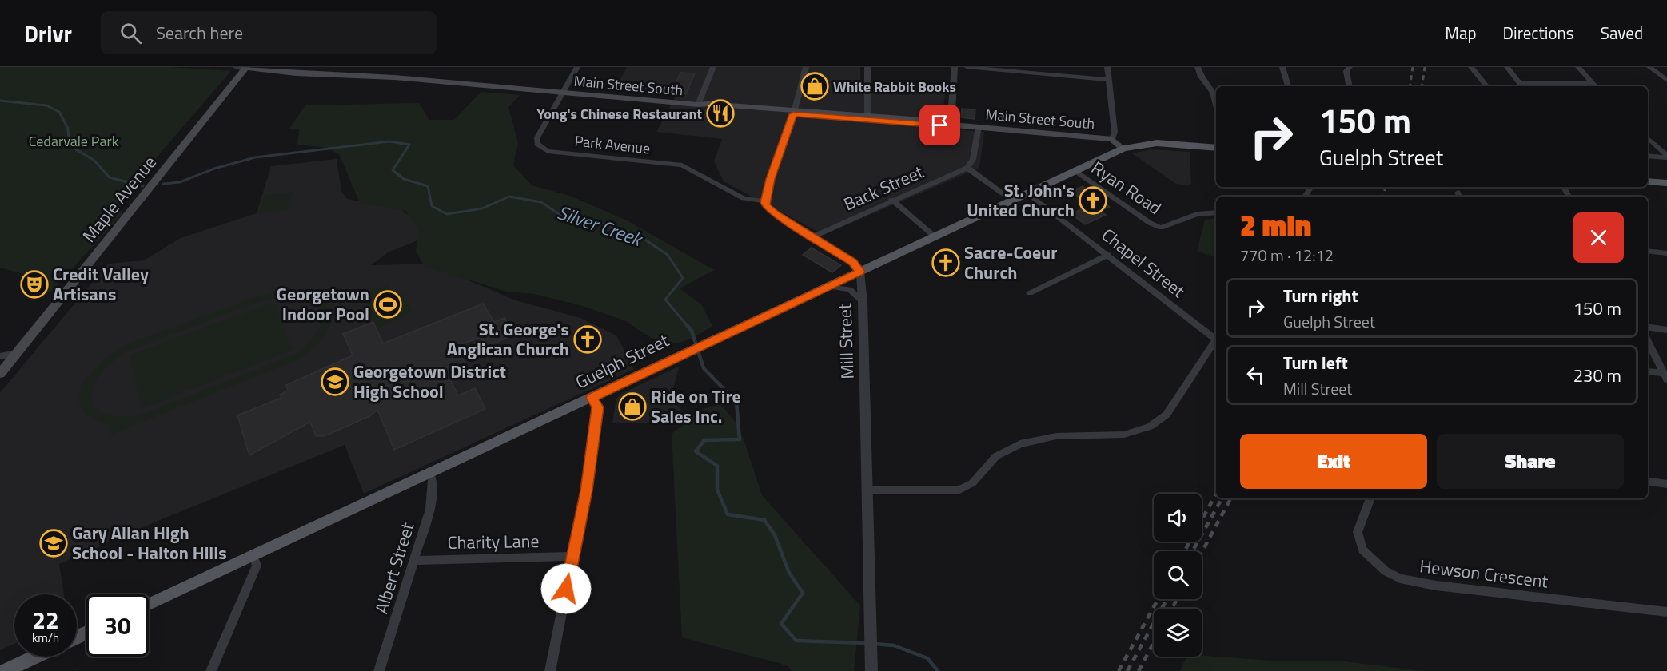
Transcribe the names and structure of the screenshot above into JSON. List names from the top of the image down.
{
  "streets": {
    "main road": ["Main Street South", "Maple Avenue", "Guelph Street"],
    "street": [
      "Park Avenue",
      "Back Street",
      "Ryan Road",
      "Chapel Street",
      "Mill Street",
      "Charity Lane",
      "Albert Street",
      "Hewson Crescent"
    ]
  },
  "crossings": [
    ["Main Street South", "Park Avenue"],
    ["Main Street South", "Maple Avenue"],
    ["Main Street South", "Guelph Street"],
    ["Ryan Road", "Guelph Street"],
    ["Chapel Street", "Guelph Street"],
    ["Mill Street", "Guelph Street"],
    ["Guelph Street", "Albert Street"],
    ["Charity Lane", "Albert Street"]
  ],
  "water": ["Silver Creek"],
  "parks": ["Cedarvale Park"],
  "places": {
    "shop": ["White Rabbit Books", "Ride on Tire Sales Inc."],
    "restaurant": ["Yong's Chinese Restaurant"],
    "church": ["St. John's United Church", "Sacre-Coeur Church", "St. George's Anglican Church"],
    "theatre": ["Credit Valley Artisans"],
    "sports": ["Georgetown Indoor Pool"],
    "school or university": ["Georgetown District High School", "Gary Allan High School - Halton Hills"]
  },
  "page": {
    "header": "Drivr",
    "search": "Search here",
    "nav": ["Map", "Directions", "Saved"],
    "turn": ["150 m", "Guelph Street"],
    "heading": ["2 min", "770 m · 12:12"],
    "list": [
      {
        "name": "Turn right",
        "note": "Guelph Street",
        "value": "150 m"
      },
      {
        "name": "Turn left",
        "note": "Mill Street",
        "value": "230 m"
      }
    ],
    "buttons": ["Exit", "Share"],
    "speed": "22 km/h",
    "limit": "30"
  }
}
